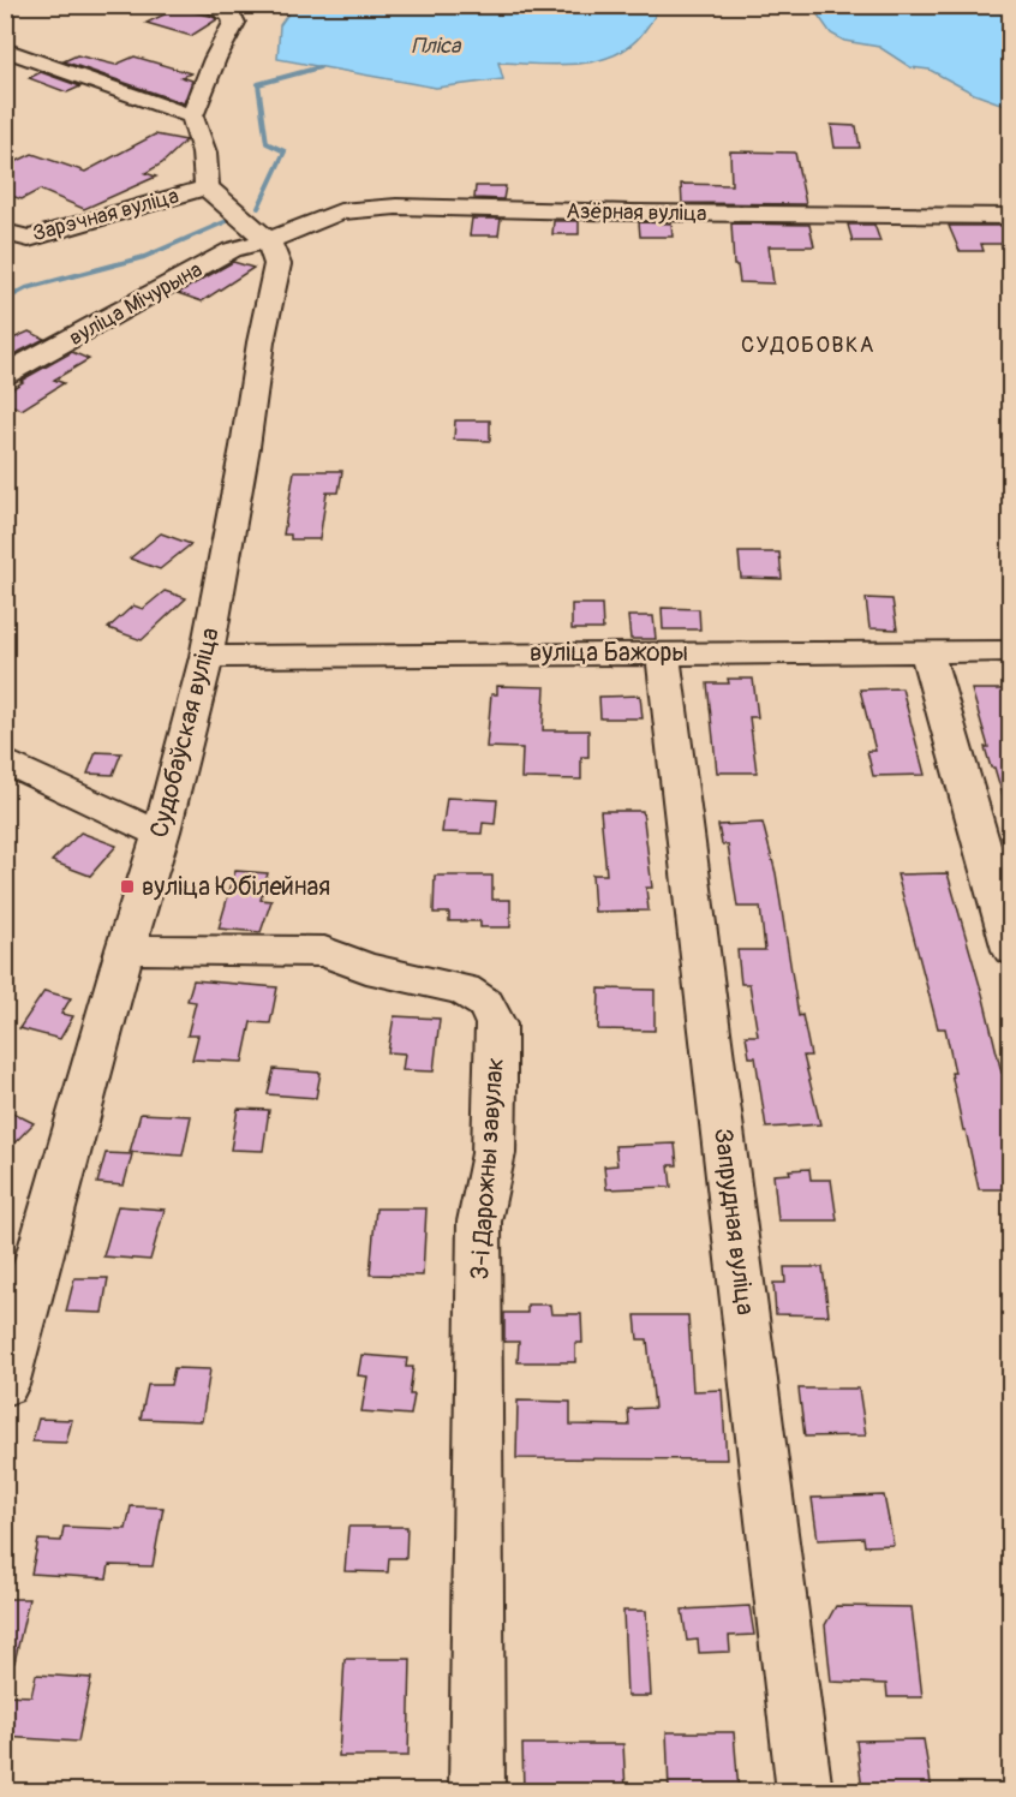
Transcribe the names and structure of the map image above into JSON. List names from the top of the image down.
{
  "streets": {
    "street": [
      "Азёрная вуліца",
      "Зарэчная вуліца",
      "вуліца Мічурына",
      "вуліца Бажоры",
      "Судобаўская вуліца",
      "3-і Дарожны завулак",
      "Запрудная вуліца"
    ]
  },
  "crossings": [
    ["Азёрная вуліца", "Зарэчная вуліца"],
    ["Азёрная вуліца", "вуліца Мічурына"],
    ["Азёрная вуліца", "Судобаўская вуліца"],
    ["Зарэчная вуліца", "вуліца Мічурына"],
    ["Зарэчная вуліца", "Судобаўская вуліца"],
    ["вуліца Мічурына", "Судобаўская вуліца"],
    ["вуліца Бажоры", "Судобаўская вуліца"],
    ["вуліца Бажоры", "Запрудная вуліца"],
    ["Судобаўская вуліца", "3-і Дарожны завулак"]
  ],
  "districts": ["СУДОБОВКА"],
  "water": ["Пліса"],
  "places": {
    "transit": ["вуліца Юбілейная"]
  }
}
